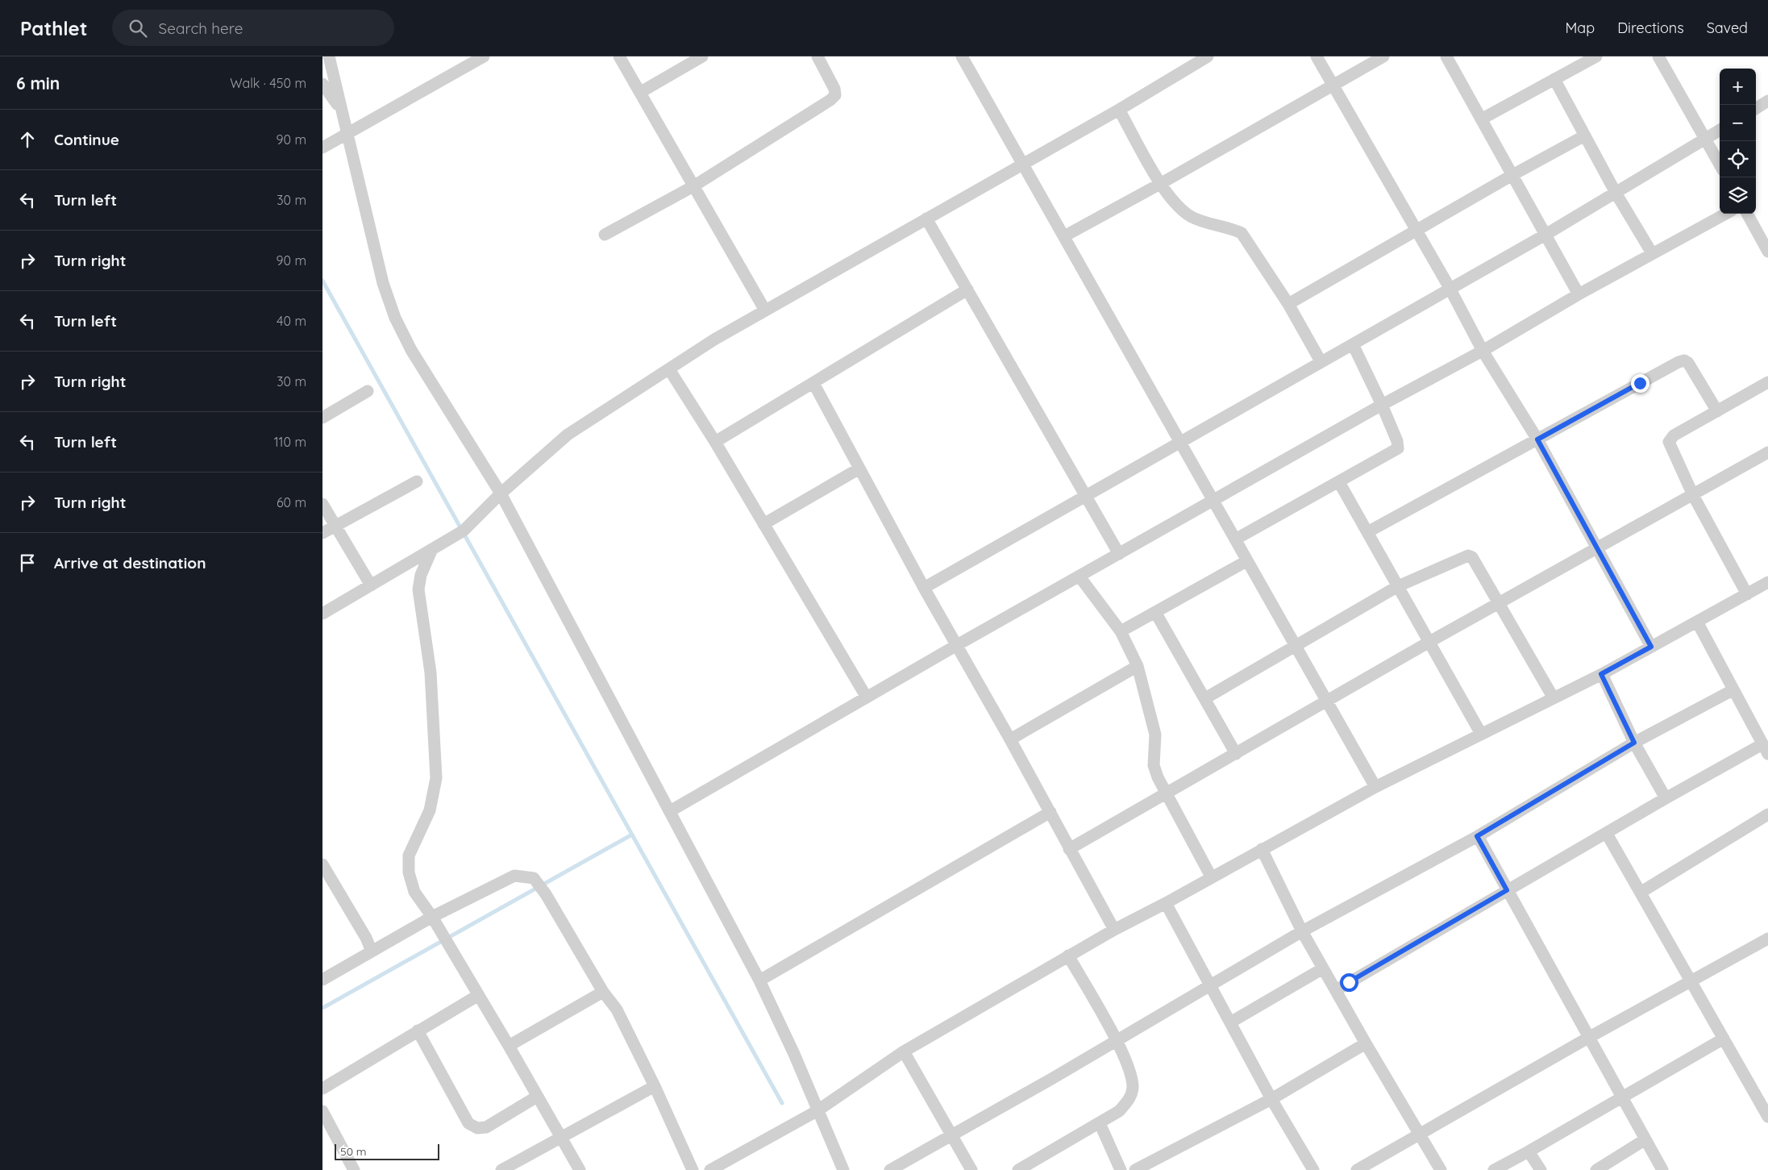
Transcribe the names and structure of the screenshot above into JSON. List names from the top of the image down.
{
  "scale_bar": "50 m",
  "page": {
    "header": "Pathlet",
    "search": "Search here",
    "nav": ["Map", "Directions", "Saved"],
    "heading": ["6 min", "Walk · 450 m"],
    "map_buttons": ["+", "−"],
    "list": [
      ["Continue", "90 m"],
      ["Turn left", "30 m"],
      ["Turn right", "90 m"],
      ["Turn left", "40 m"],
      ["Turn right", "30 m"],
      ["Turn left", "110 m"],
      ["Turn right", "60 m"],
      "Arrive at destination"
    ],
    "scale": "50 m"
  }
}
